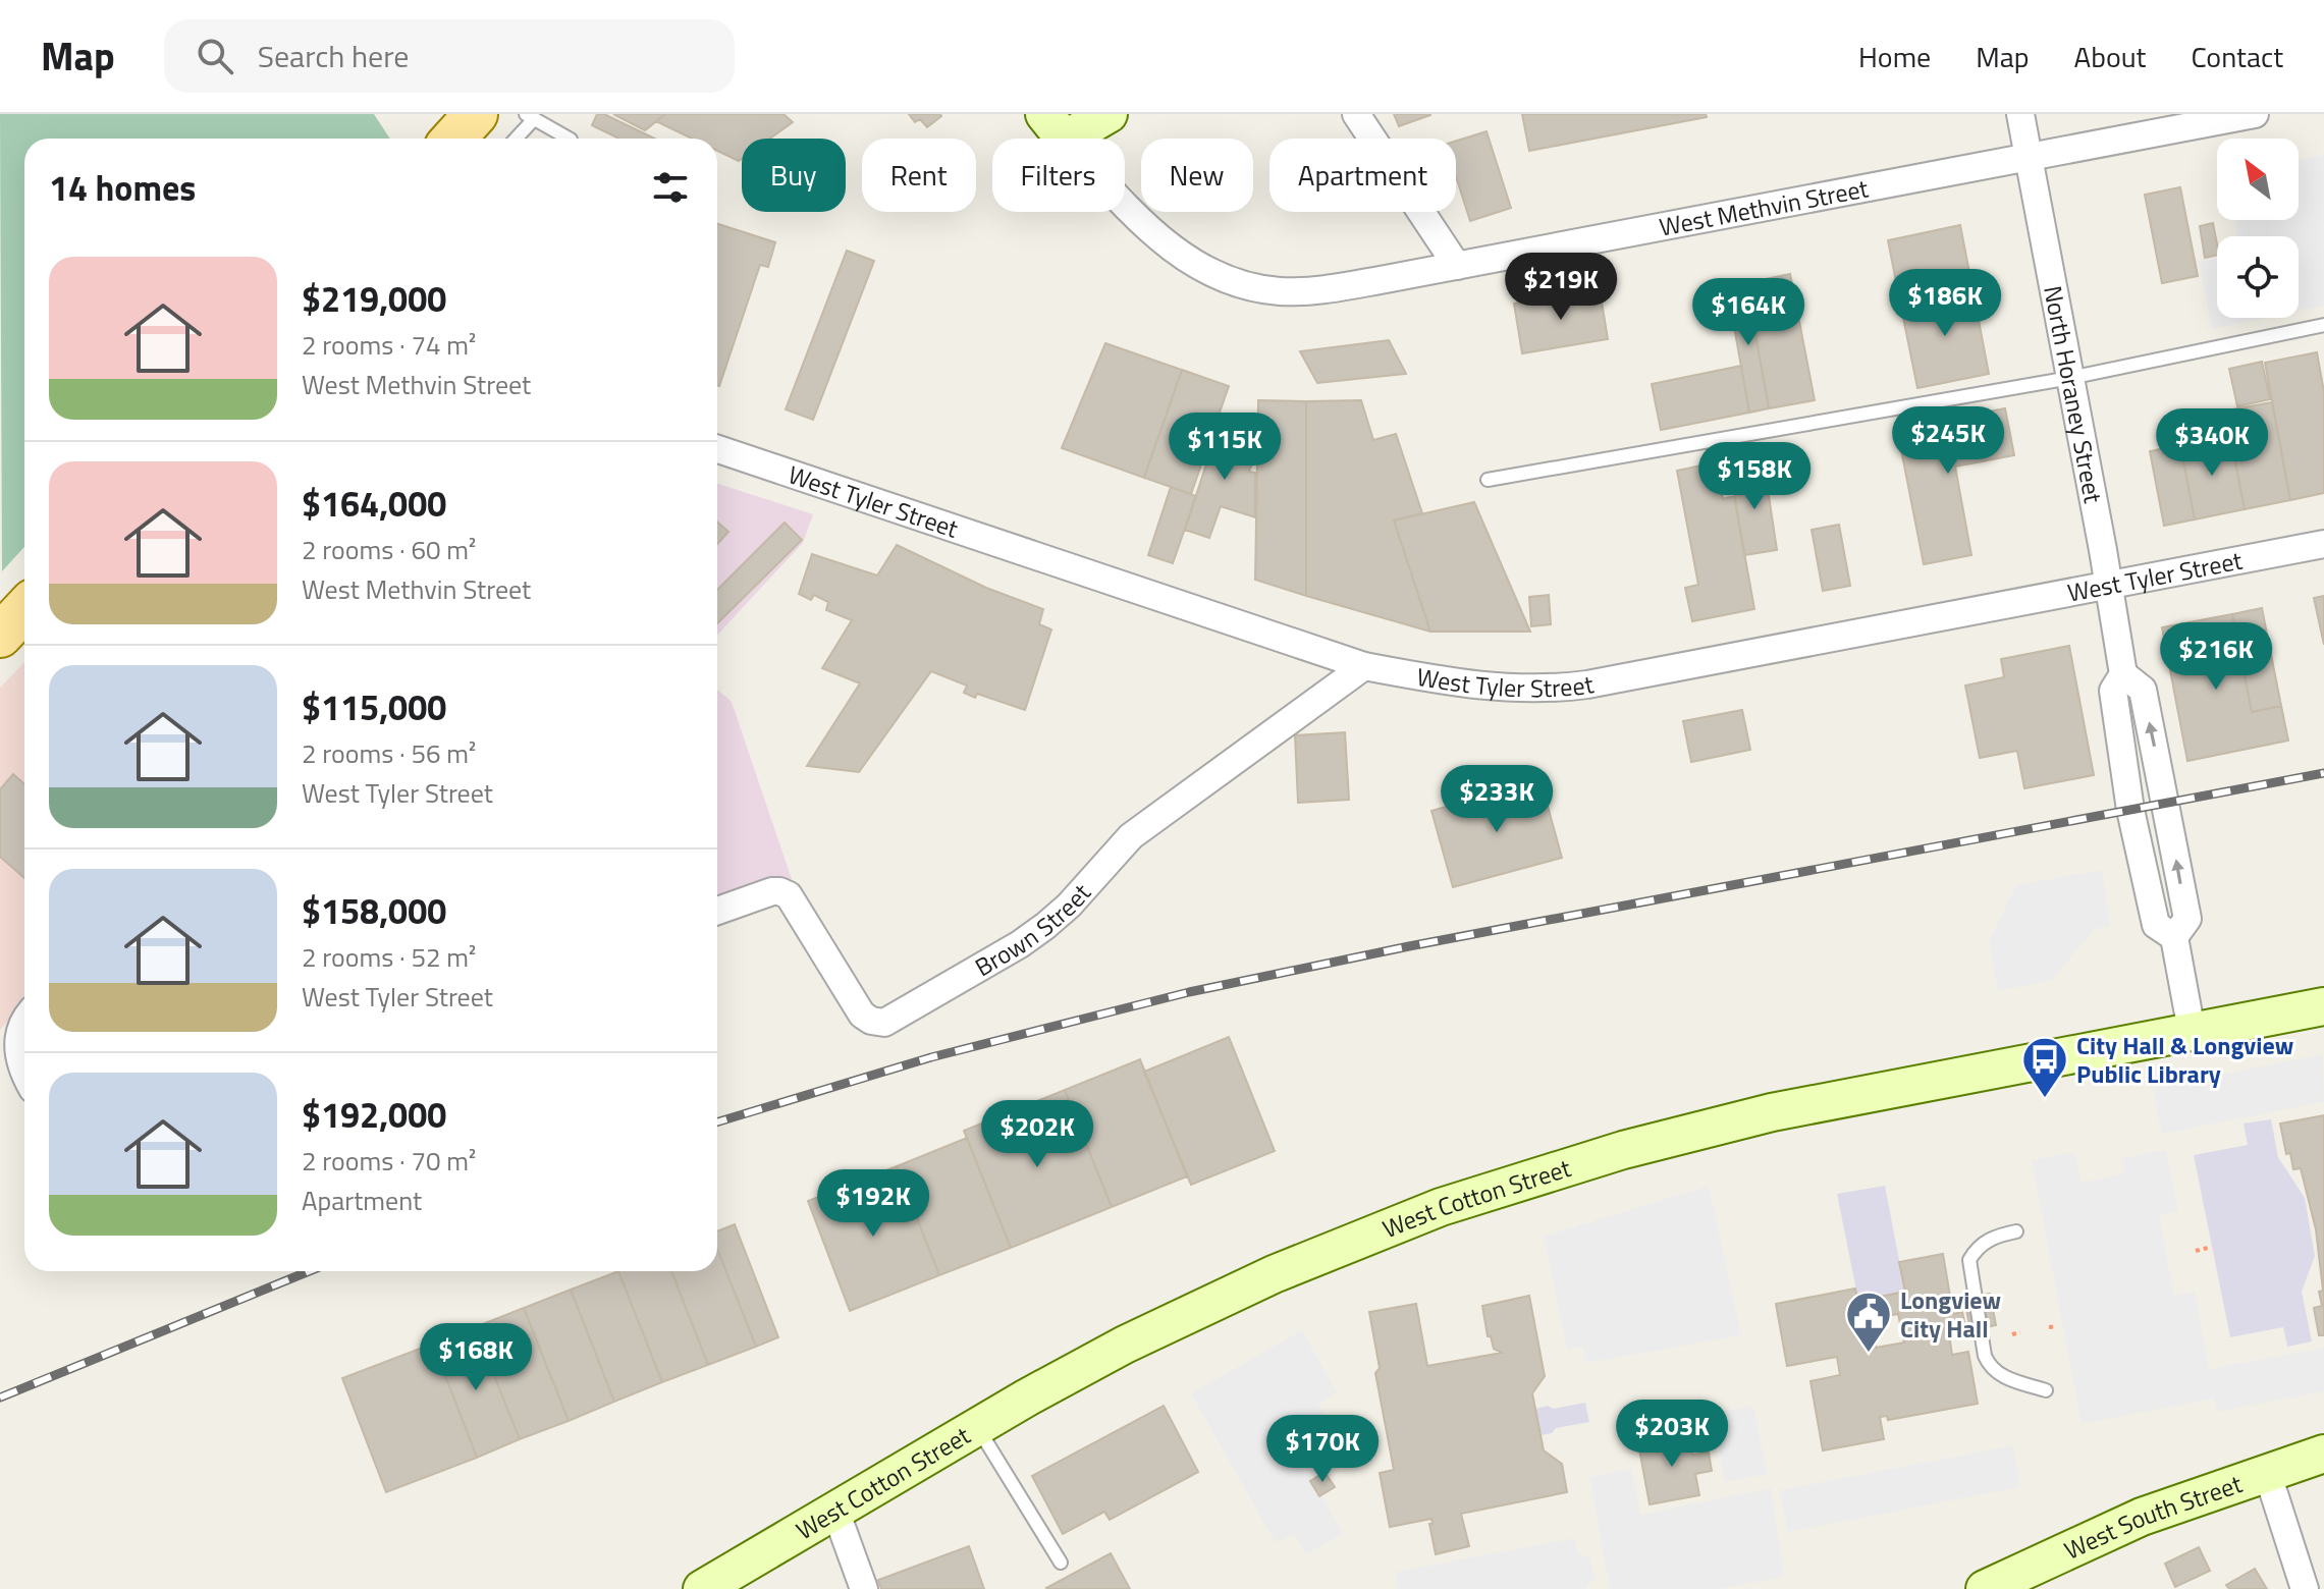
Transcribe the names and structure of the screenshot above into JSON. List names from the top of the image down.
{
  "streets": {
    "main road": ["West Cotton Street", "West South Street"],
    "street": [
      "West Methvin Street",
      "North Horaney Street",
      "West Tyler Street",
      "Brown Street"
    ]
  },
  "crossings": [
    ["West Methvin Street", "North Horaney Street"],
    ["North Horaney Street", "West Tyler Street"],
    ["West Tyler Street", "Brown Street"]
  ],
  "places": {
    "bus stop": ["City Hall & Longview Public Library"],
    "public building": ["Longview City Hall"]
  },
  "north": "top left",
  "page": {
    "header": "Map",
    "search": "Search here",
    "nav": [
      "Home",
      "Map",
      "About",
      "Contact"
    ],
    "chip": [
      "Buy",
      "Rent",
      "Filters",
      "New",
      "Apartment"
    ],
    "heading": "14 homes",
    "list": [
      {
        "name": "$219,000",
        "note": "2 rooms · 74 m² · West Methvin Street"
      },
      {
        "name": "$164,000",
        "note": "2 rooms · 60 m² · West Methvin Street"
      },
      {
        "name": "$115,000",
        "note": "2 rooms · 56 m² · West Tyler Street"
      },
      {
        "name": "$158,000",
        "note": "2 rooms · 52 m² · West Tyler Street"
      },
      {
        "name": "$192,000",
        "note": "2 rooms · 70 m² · Apartment"
      }
    ],
    "price": [
      "$219K",
      "$186K",
      "$164K",
      "$245K",
      "$340K",
      "$115K",
      "$158K",
      "$216K",
      "$233K",
      "$202K",
      "$192K",
      "$168K",
      "$203K",
      "$170K"
    ]
  }
}
